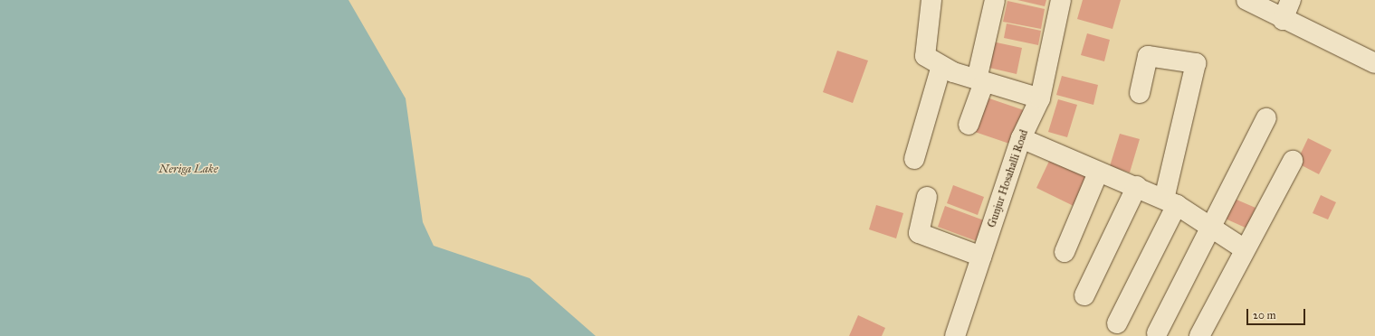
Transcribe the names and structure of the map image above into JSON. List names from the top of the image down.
{
  "streets": {
    "street": ["Gunjur Hosahalli Road"]
  },
  "water": ["Neriga Lake"],
  "scale_bar": "20 m"
}
